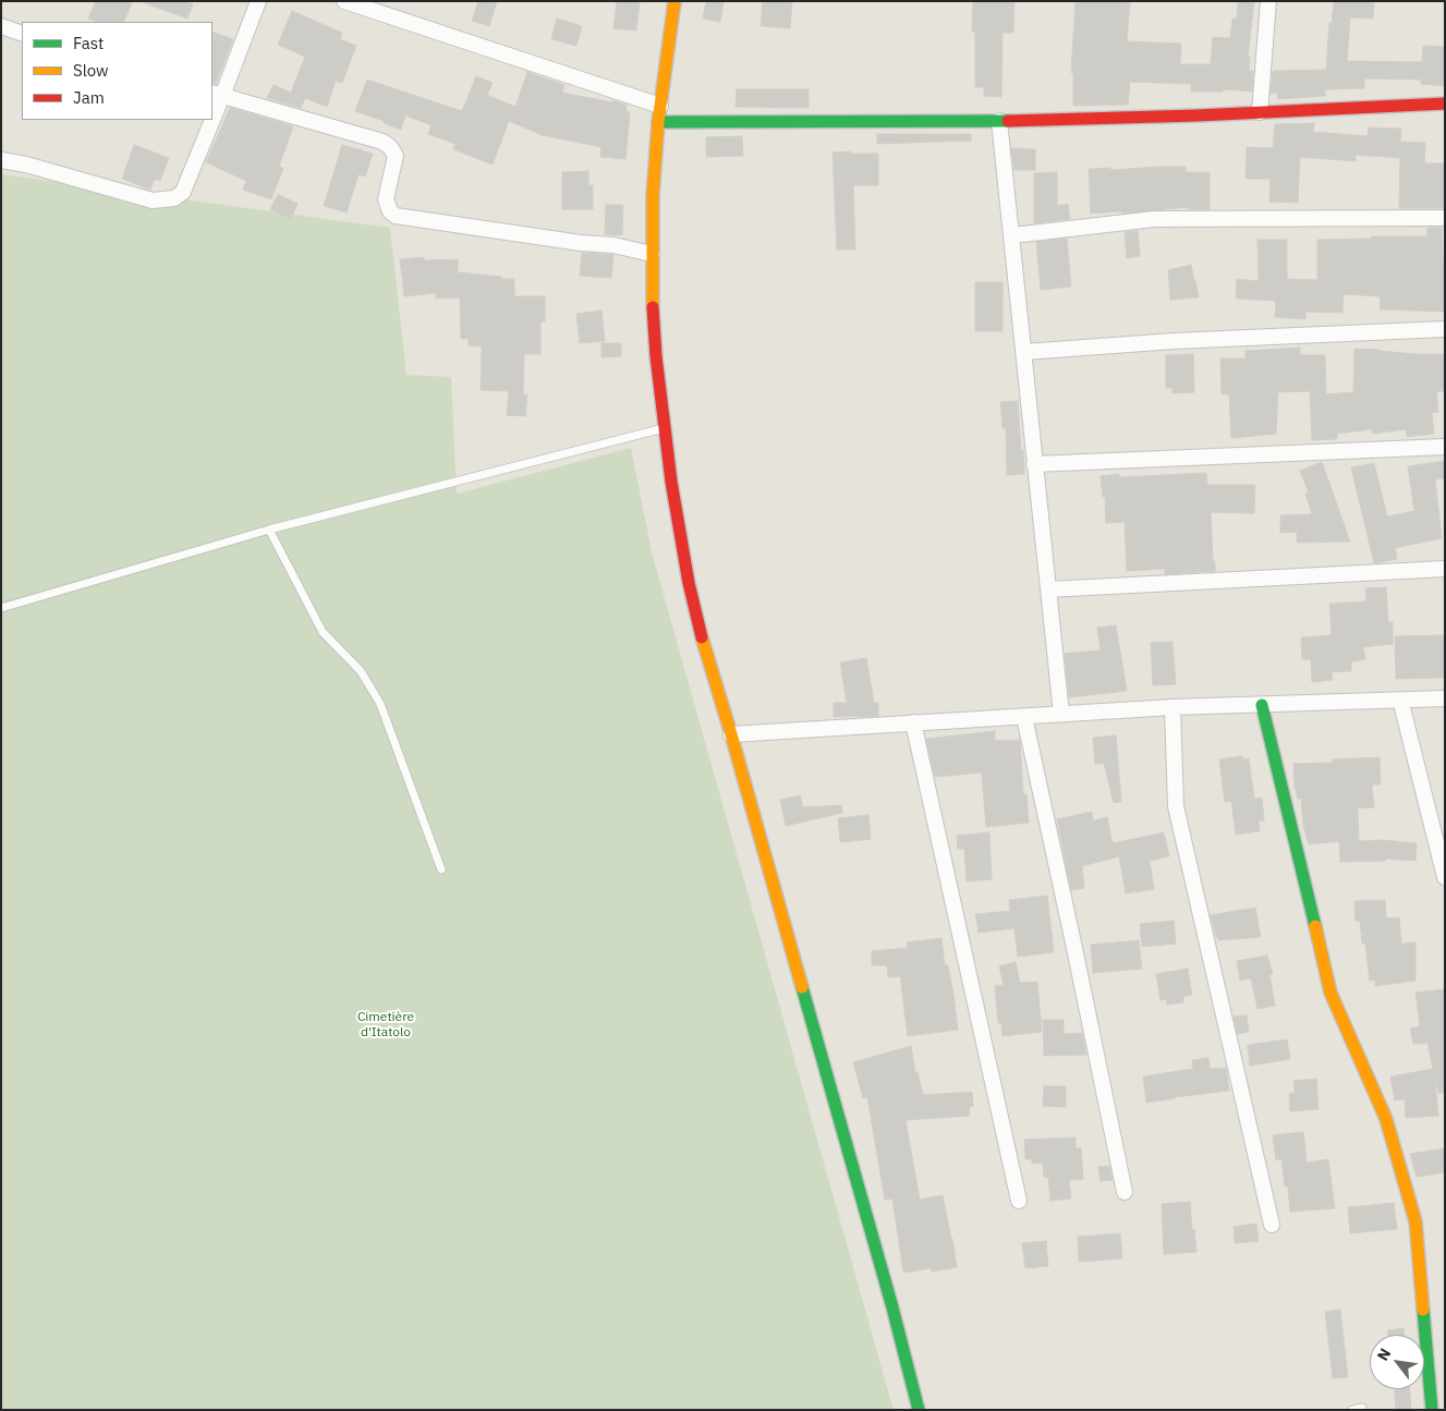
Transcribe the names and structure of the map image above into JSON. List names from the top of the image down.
{
  "parks": ["Cimetière d'Itatolo"],
  "legend": ["Fast", "Slow", "Jam"],
  "north": "top left"
}
